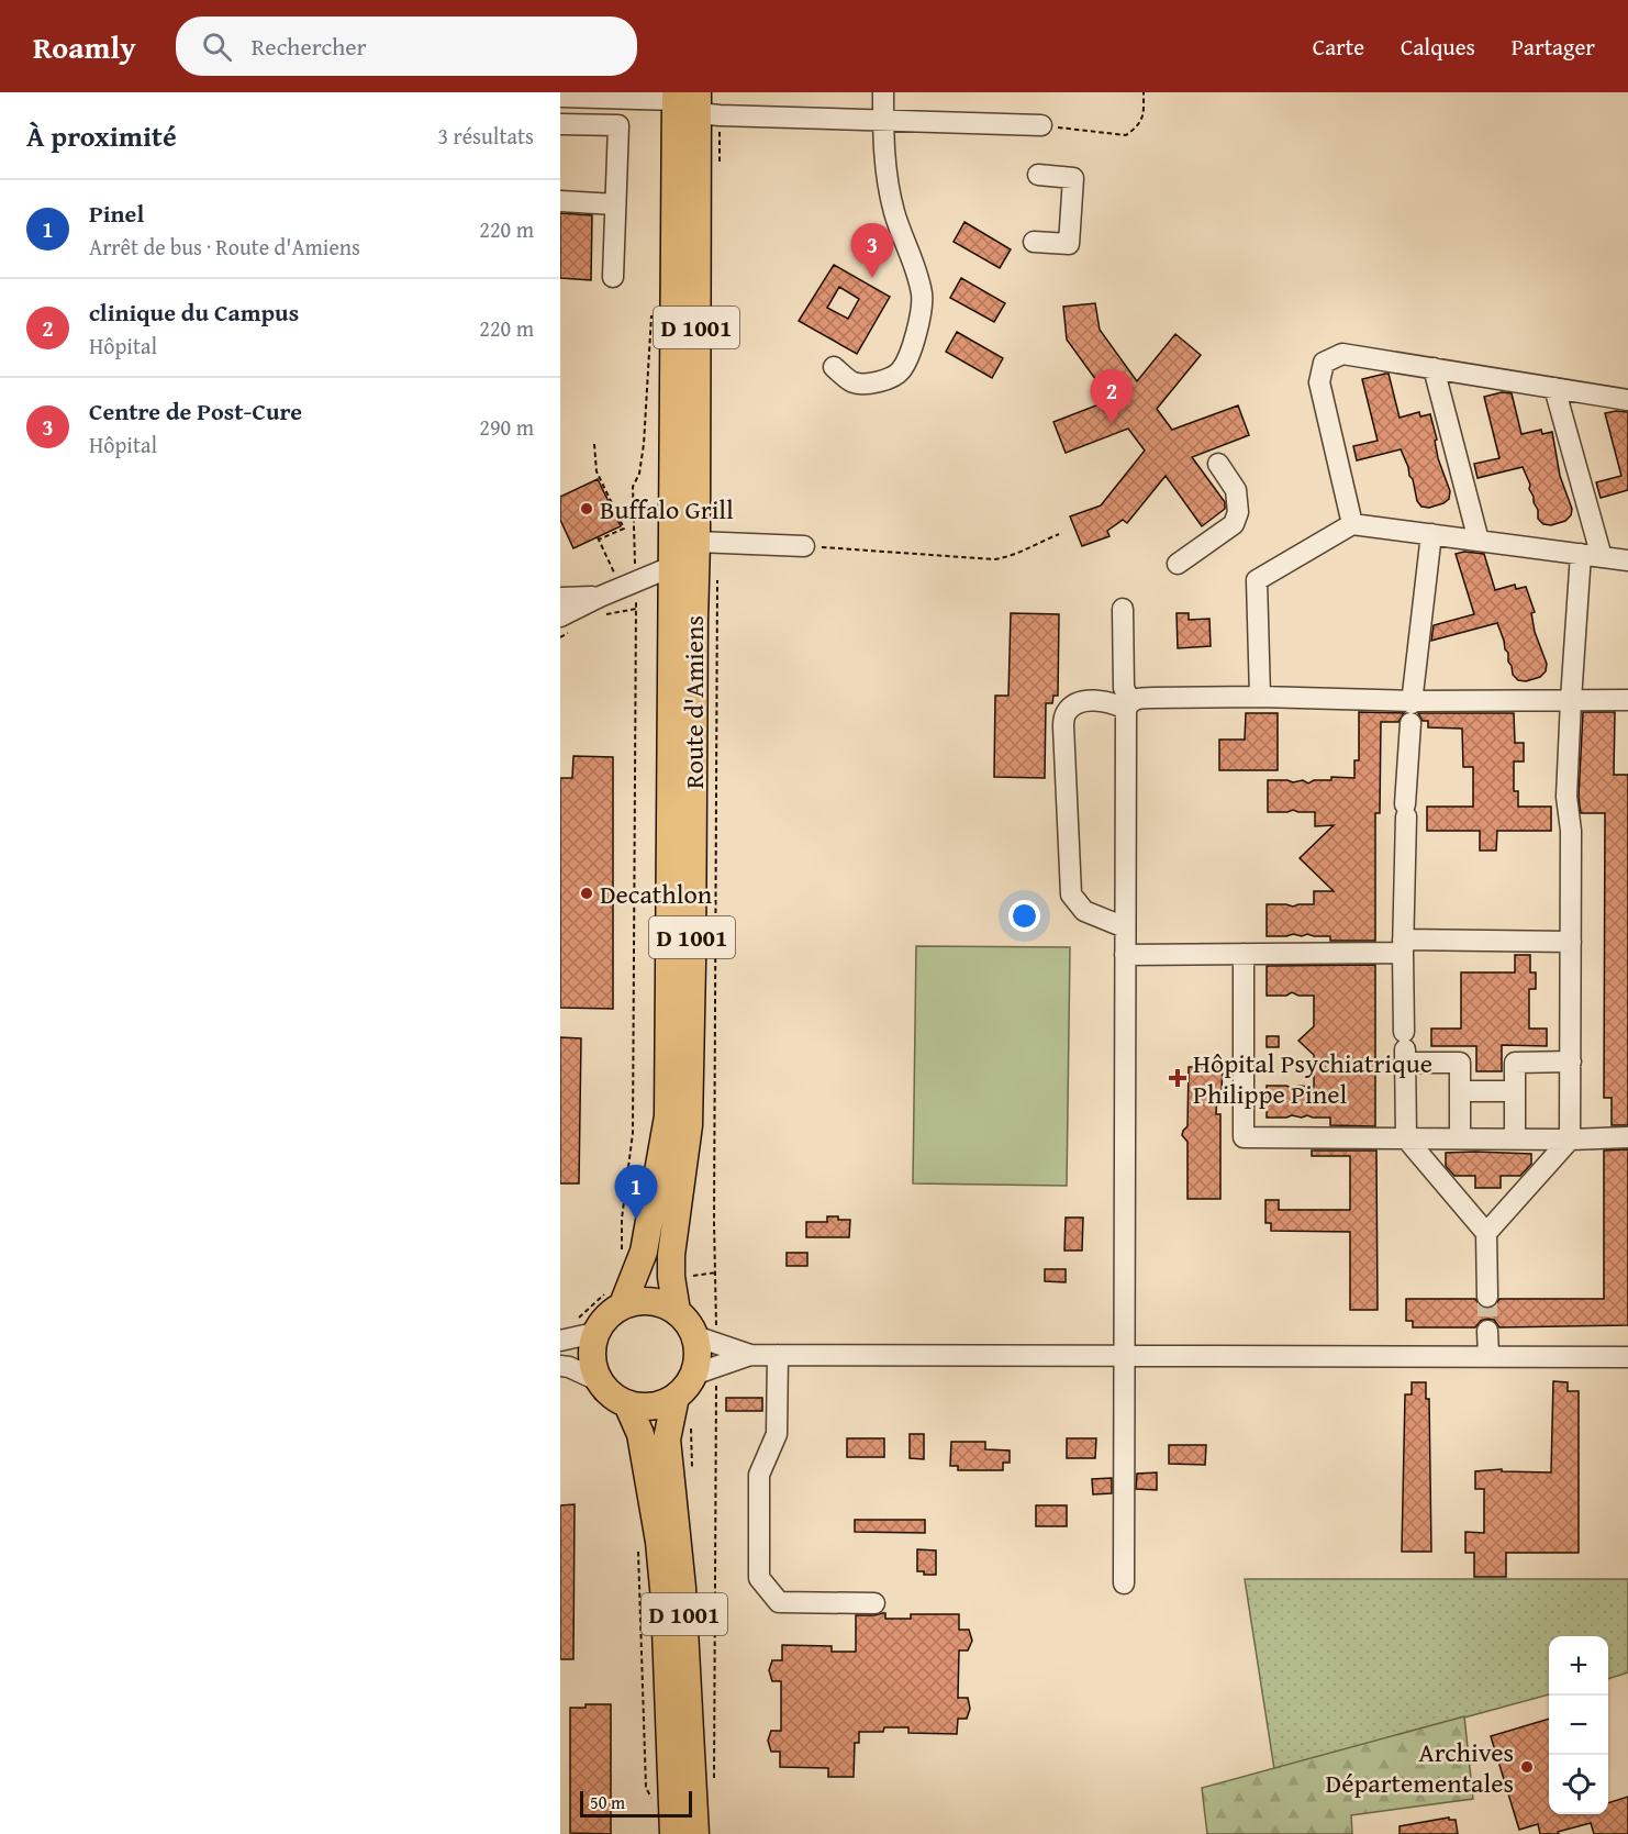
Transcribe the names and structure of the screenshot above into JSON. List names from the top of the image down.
{
  "streets": {
    "main road": ["D 1001", "Route d'Amiens"]
  },
  "crossings": [
    ["D 1001", "Route d'Amiens"]
  ],
  "places": {
    "other": ["Buffalo Grill", "Decathlon", "Archives Départementales"],
    "health": ["Hôpital Psychiatrique Philippe Pinel"]
  },
  "scale_bar": "50 m",
  "page": {
    "header": "Roamly",
    "search": "Rechercher",
    "nav": ["Carte", "Calques", "Partager"],
    "heading": ["À proximité", "3 résultats"],
    "list": [
      {
        "mark": "1",
        "name": "Pinel",
        "note": "Arrêt de bus · Route d'Amiens",
        "value": "220 m"
      },
      {
        "mark": "2",
        "name": "clinique du Campus",
        "note": "Hôpital",
        "value": "220 m"
      },
      {
        "mark": "3",
        "name": "Centre de Post-Cure",
        "note": "Hôpital",
        "value": "290 m"
      }
    ],
    "pins": ["3", "2", "1"],
    "map_buttons": ["+", "−"],
    "scale": "50 m"
  }
}
